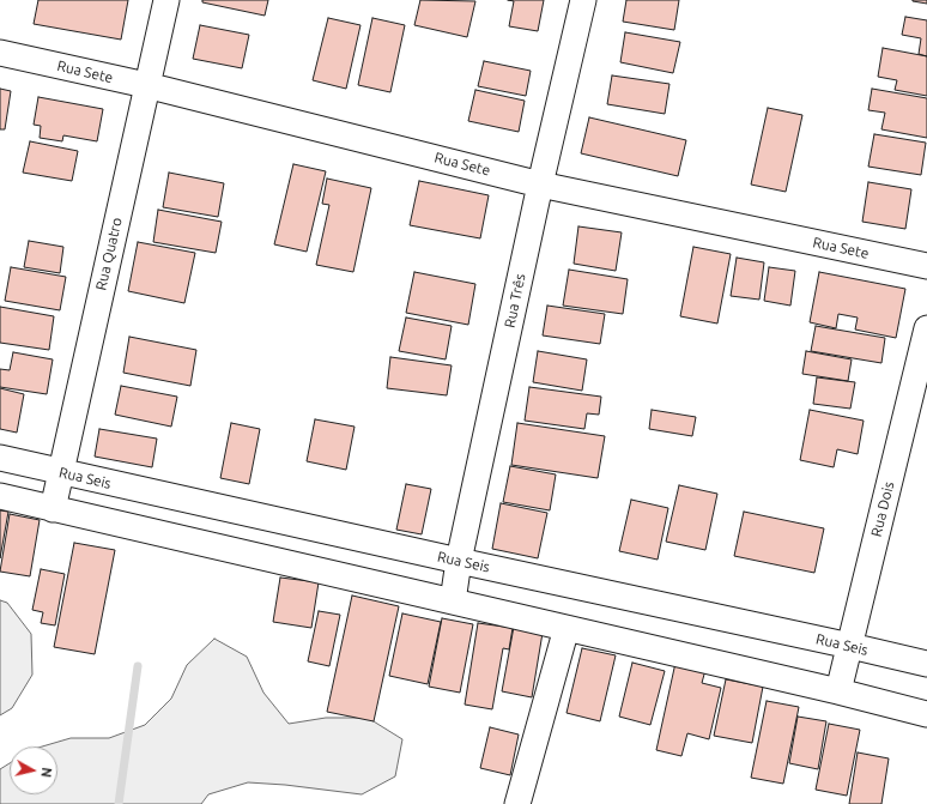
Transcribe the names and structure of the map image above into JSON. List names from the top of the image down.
{
  "streets": {
    "street": [
      "Rua Sete",
      "Rua Quatro",
      "Rua Três",
      "Rua Seis",
      "Rua Dois"
    ]
  },
  "crossings": [
    ["Rua Sete", "Rua Quatro"],
    ["Rua Sete", "Rua Três"],
    ["Rua Quatro", "Rua Seis"],
    ["Rua Três", "Rua Seis"],
    ["Rua Seis", "Rua Dois"]
  ],
  "north": "right"
}
